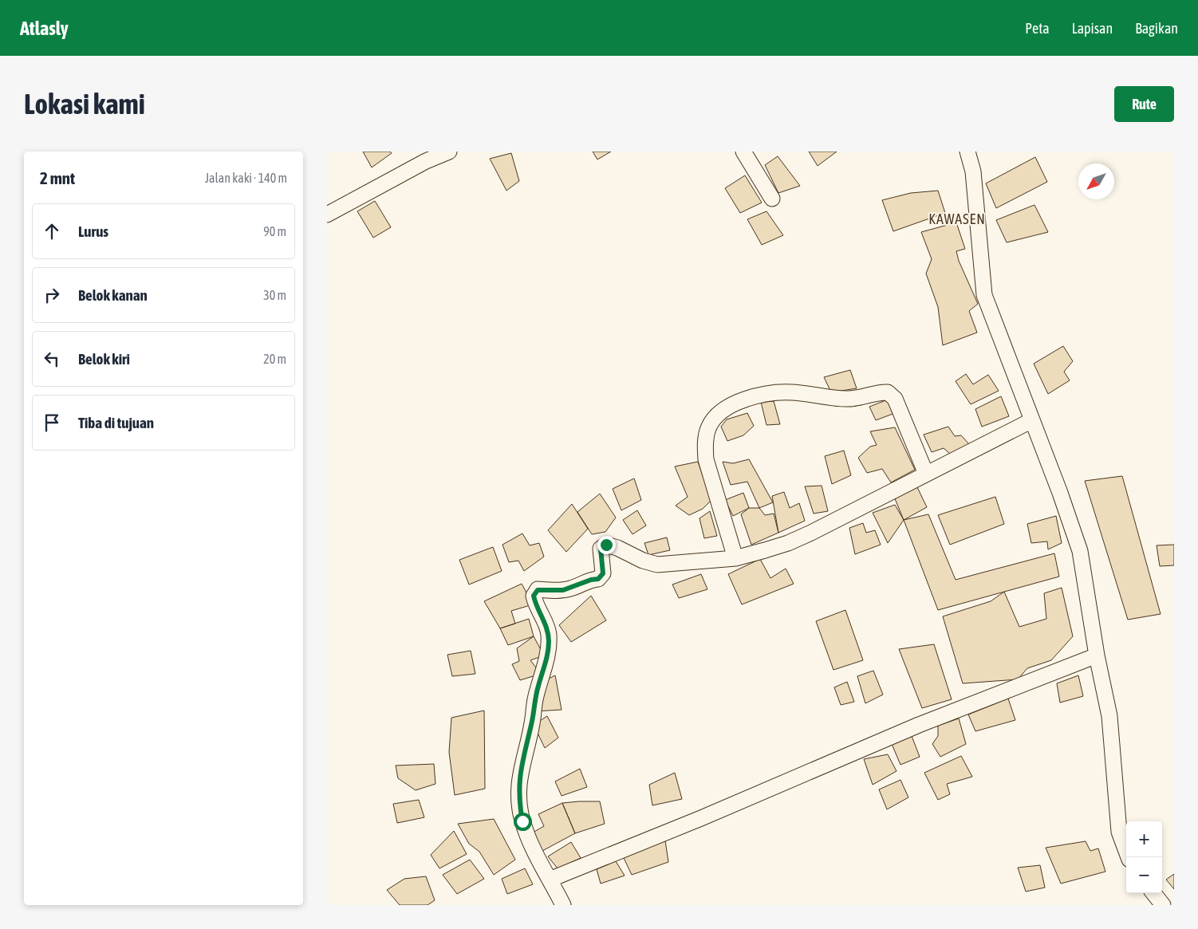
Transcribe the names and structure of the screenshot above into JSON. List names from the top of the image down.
{
  "districts": ["KAWASEN"],
  "north": "bottom left",
  "page": {
    "header": "Atlasly",
    "nav": ["Peta", "Lapisan", "Bagikan"],
    "buttons": "Rute",
    "title": "Lokasi kami",
    "heading": ["2 mnt", "Jalan kaki · 140 m"],
    "list": [
      ["Lurus", "90 m"],
      ["Belok kanan", "30 m"],
      ["Belok kiri", "20 m"],
      "Tiba di tujuan"
    ],
    "map_buttons": ["+", "−"]
  }
}
